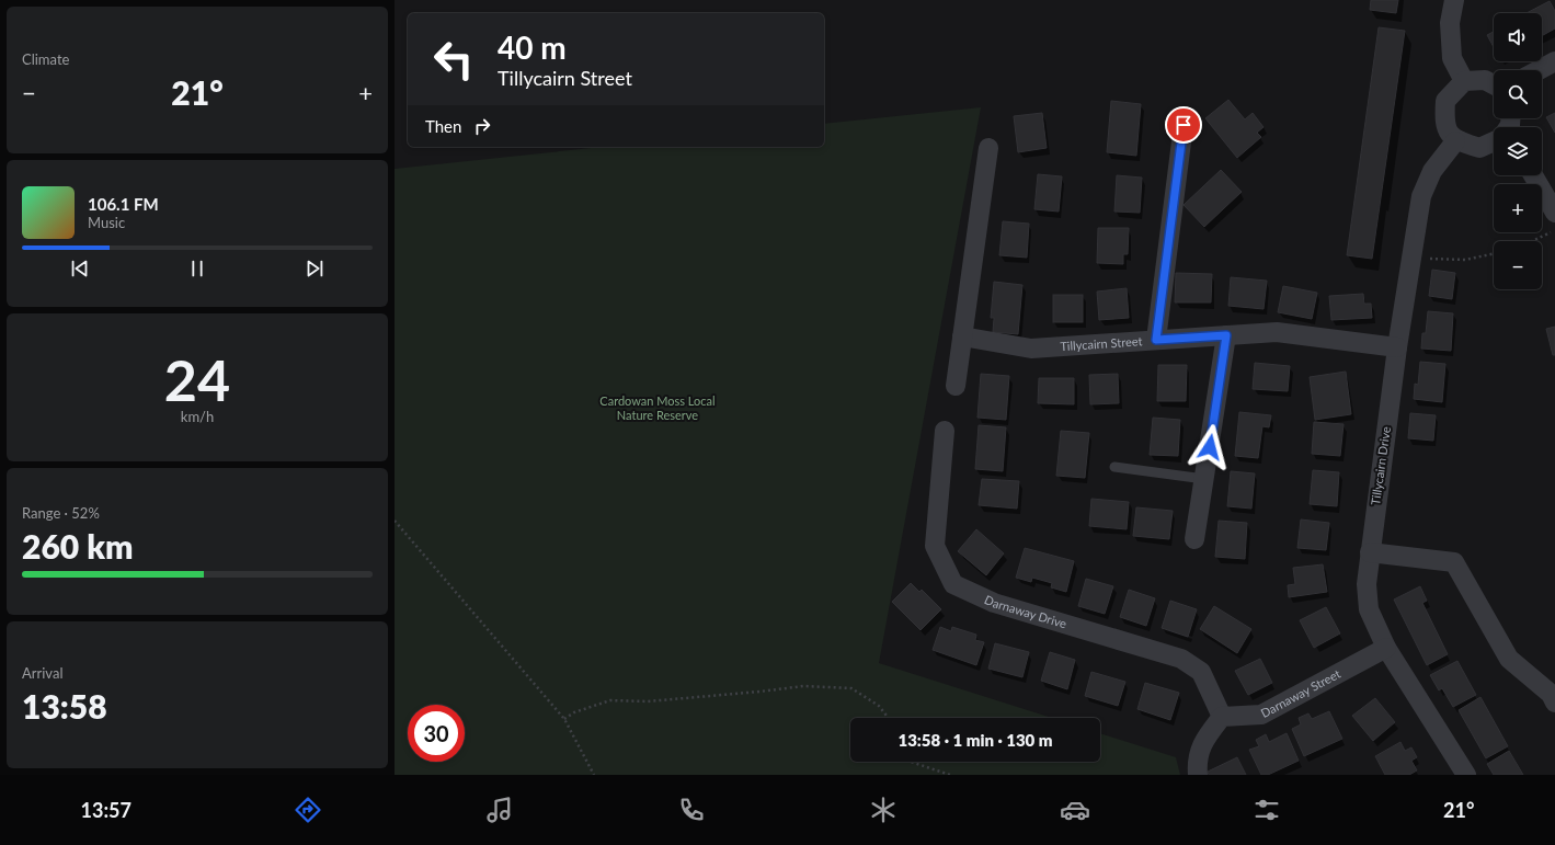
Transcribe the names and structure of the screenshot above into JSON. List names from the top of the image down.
{
  "streets": {
    "street": [
      "Tillycairn Street",
      "Tillycairn Drive",
      "Darnaway Drive",
      "Darnaway Street"
    ]
  },
  "crossings": [
    ["Tillycairn Street", "Tillycairn Drive"],
    ["Tillycairn Drive", "Darnaway Street"],
    ["Darnaway Drive", "Darnaway Street"]
  ],
  "parks": ["Cardowan Moss Local Nature Reserve"],
  "page": {
    "tile": [
      "Climate",
      ["24", "km/h"],
      ["Range · 52%", "260 km"],
      ["Arrival", "13:58"]
    ],
    "map_buttons": ["+", "−"],
    "turn": ["40 m", "Tillycairn Street"],
    "heat": ["−", "21°", "+"],
    "then": "Then",
    "song": ["106.1 FM", "Music"],
    "limit": "30",
    "trip": "13:58 · 1 min · 130 m",
    "tabs": ["13:57", "21°"]
  }
}
